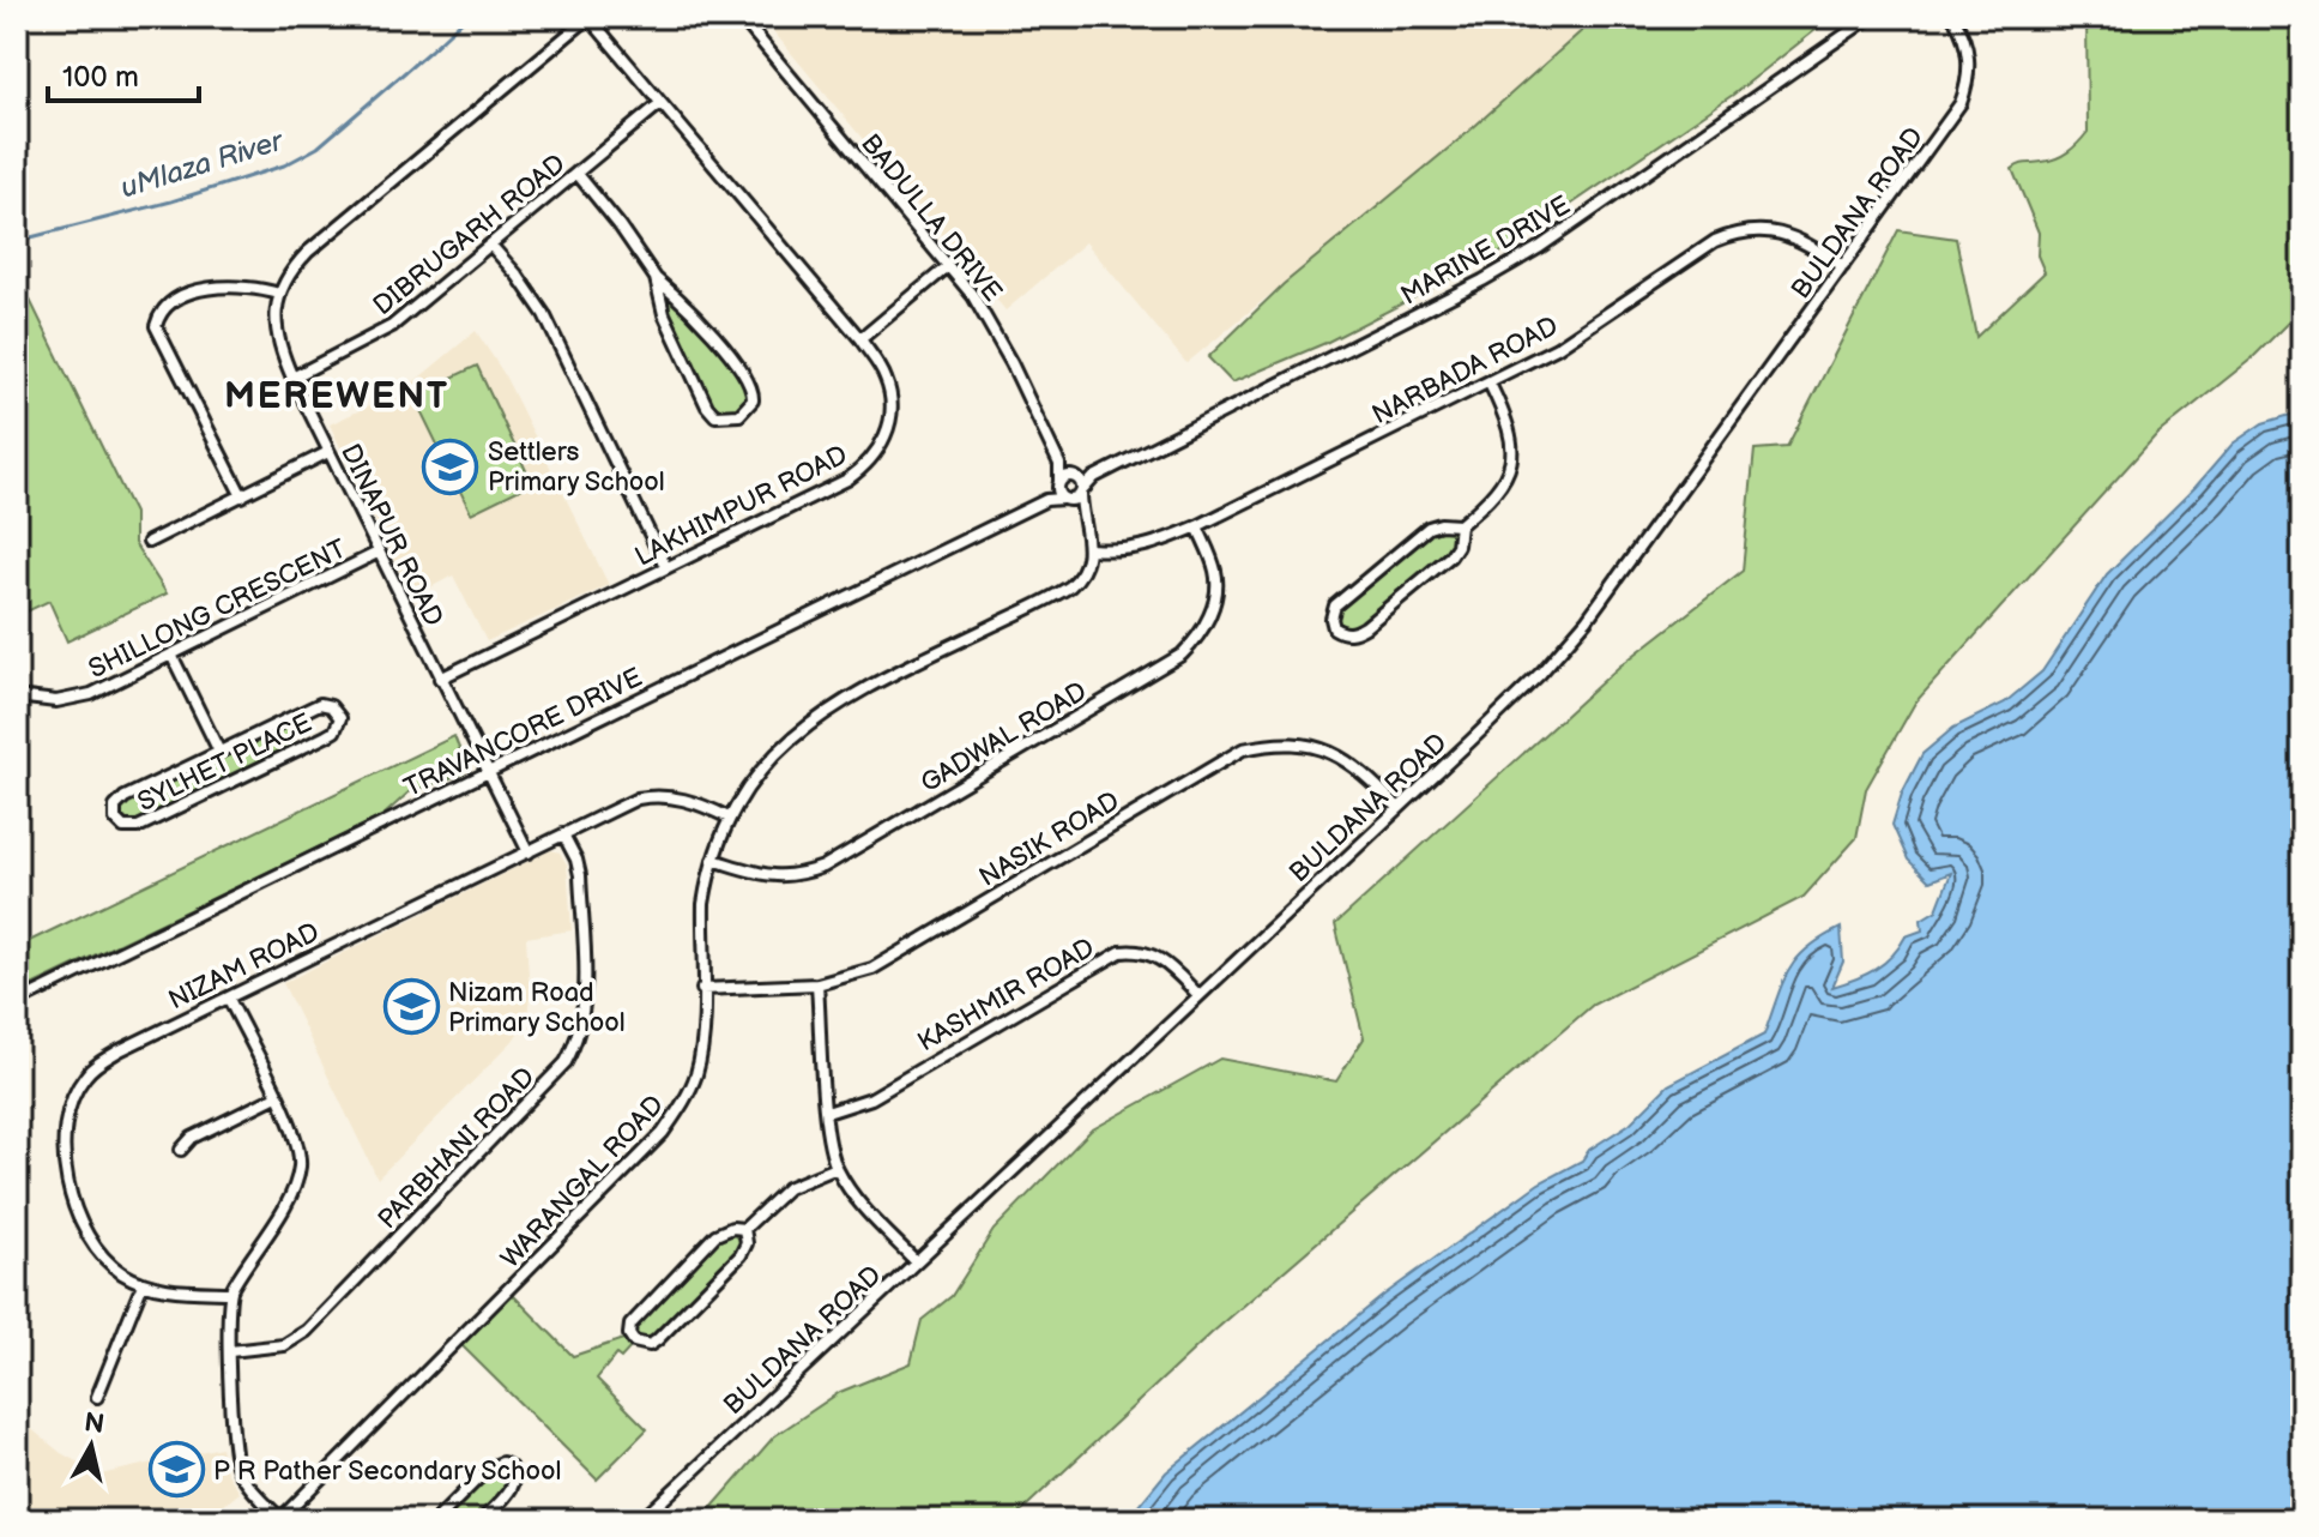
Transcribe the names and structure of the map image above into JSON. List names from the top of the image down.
{
  "streets": {
    "street": [
      "BULDANA ROAD",
      "BADULLA DRIVE",
      "DIBRUGARH ROAD",
      "MARINE DRIVE",
      "NARBADA ROAD",
      "LAKHIMPUR ROAD",
      "DINAPUR ROAD",
      "SHILLONG CRESCENT",
      "TRAVANCORE DRIVE",
      "GADWAL ROAD",
      "SYLHET PLACE",
      "NASIK ROAD",
      "NIZAM ROAD",
      "KASHMIR ROAD",
      "PARBHANI ROAD",
      "WARANGAL ROAD"
    ]
  },
  "crossings": [
    ["BULDANA ROAD", "NARBADA ROAD"],
    ["BULDANA ROAD", "NASIK ROAD"],
    ["BULDANA ROAD", "KASHMIR ROAD"],
    ["BADULLA DRIVE", "MARINE DRIVE"],
    ["BADULLA DRIVE", "TRAVANCORE DRIVE"],
    ["DIBRUGARH ROAD", "LAKHIMPUR ROAD"],
    ["DIBRUGARH ROAD", "DINAPUR ROAD"],
    ["MARINE DRIVE", "TRAVANCORE DRIVE"],
    ["NARBADA ROAD", "GADWAL ROAD"],
    ["NARBADA ROAD", "WARANGAL ROAD"],
    ["LAKHIMPUR ROAD", "DINAPUR ROAD"],
    ["DINAPUR ROAD", "SHILLONG CRESCENT"],
    ["DINAPUR ROAD", "TRAVANCORE DRIVE"],
    ["DINAPUR ROAD", "NIZAM ROAD"],
    ["SHILLONG CRESCENT", "SYLHET PLACE"],
    ["GADWAL ROAD", "WARANGAL ROAD"],
    ["NASIK ROAD", "WARANGAL ROAD"],
    ["NIZAM ROAD", "PARBHANI ROAD"],
    ["NIZAM ROAD", "WARANGAL ROAD"]
  ],
  "districts": ["MEREWENT"],
  "water": ["uMlaza River"],
  "places": {
    "school or university": ["Settlers Primary School", "Nizam Road Primary School", "P R Pather Secondary School"]
  },
  "scale_bar": "100 m",
  "north": "top"
}
